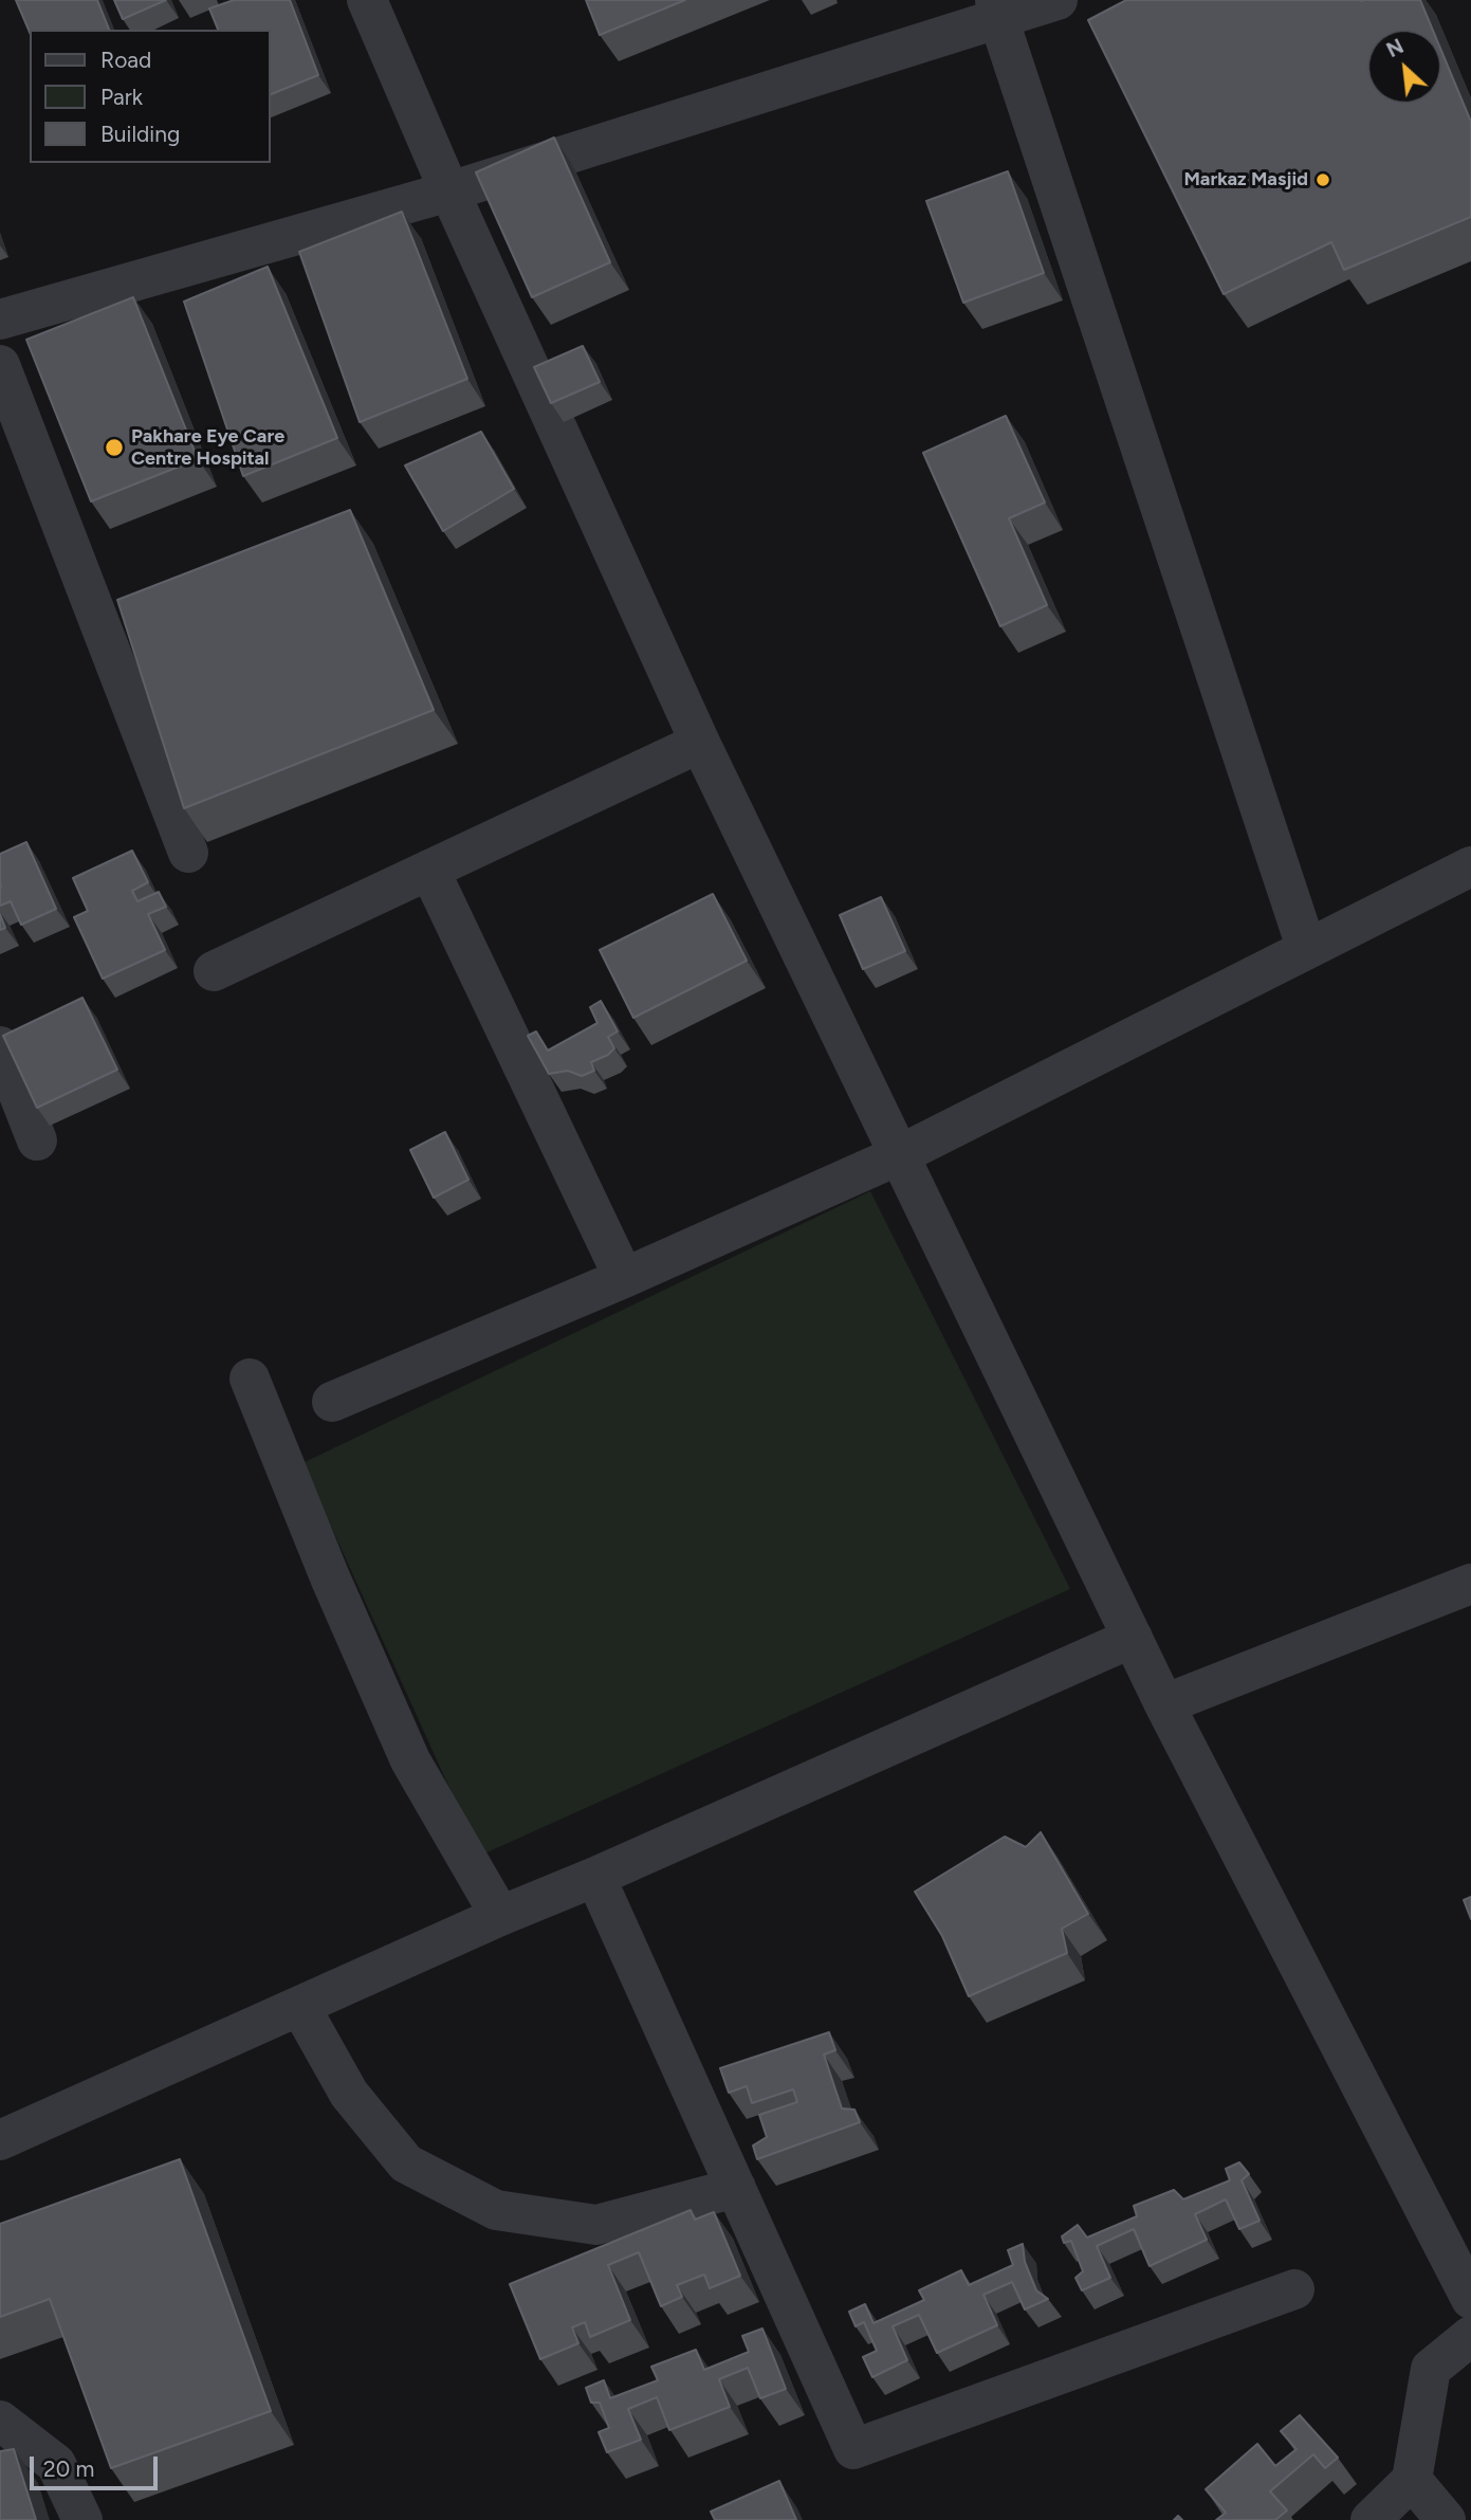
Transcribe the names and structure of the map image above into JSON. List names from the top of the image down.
{
  "places": ["Markaz Masjid", "Pakhare Eye Care Centre Hospital"],
  "legend": ["Road", "Park", "Building"],
  "scale_bar": "20 m",
  "north": "top left"
}
